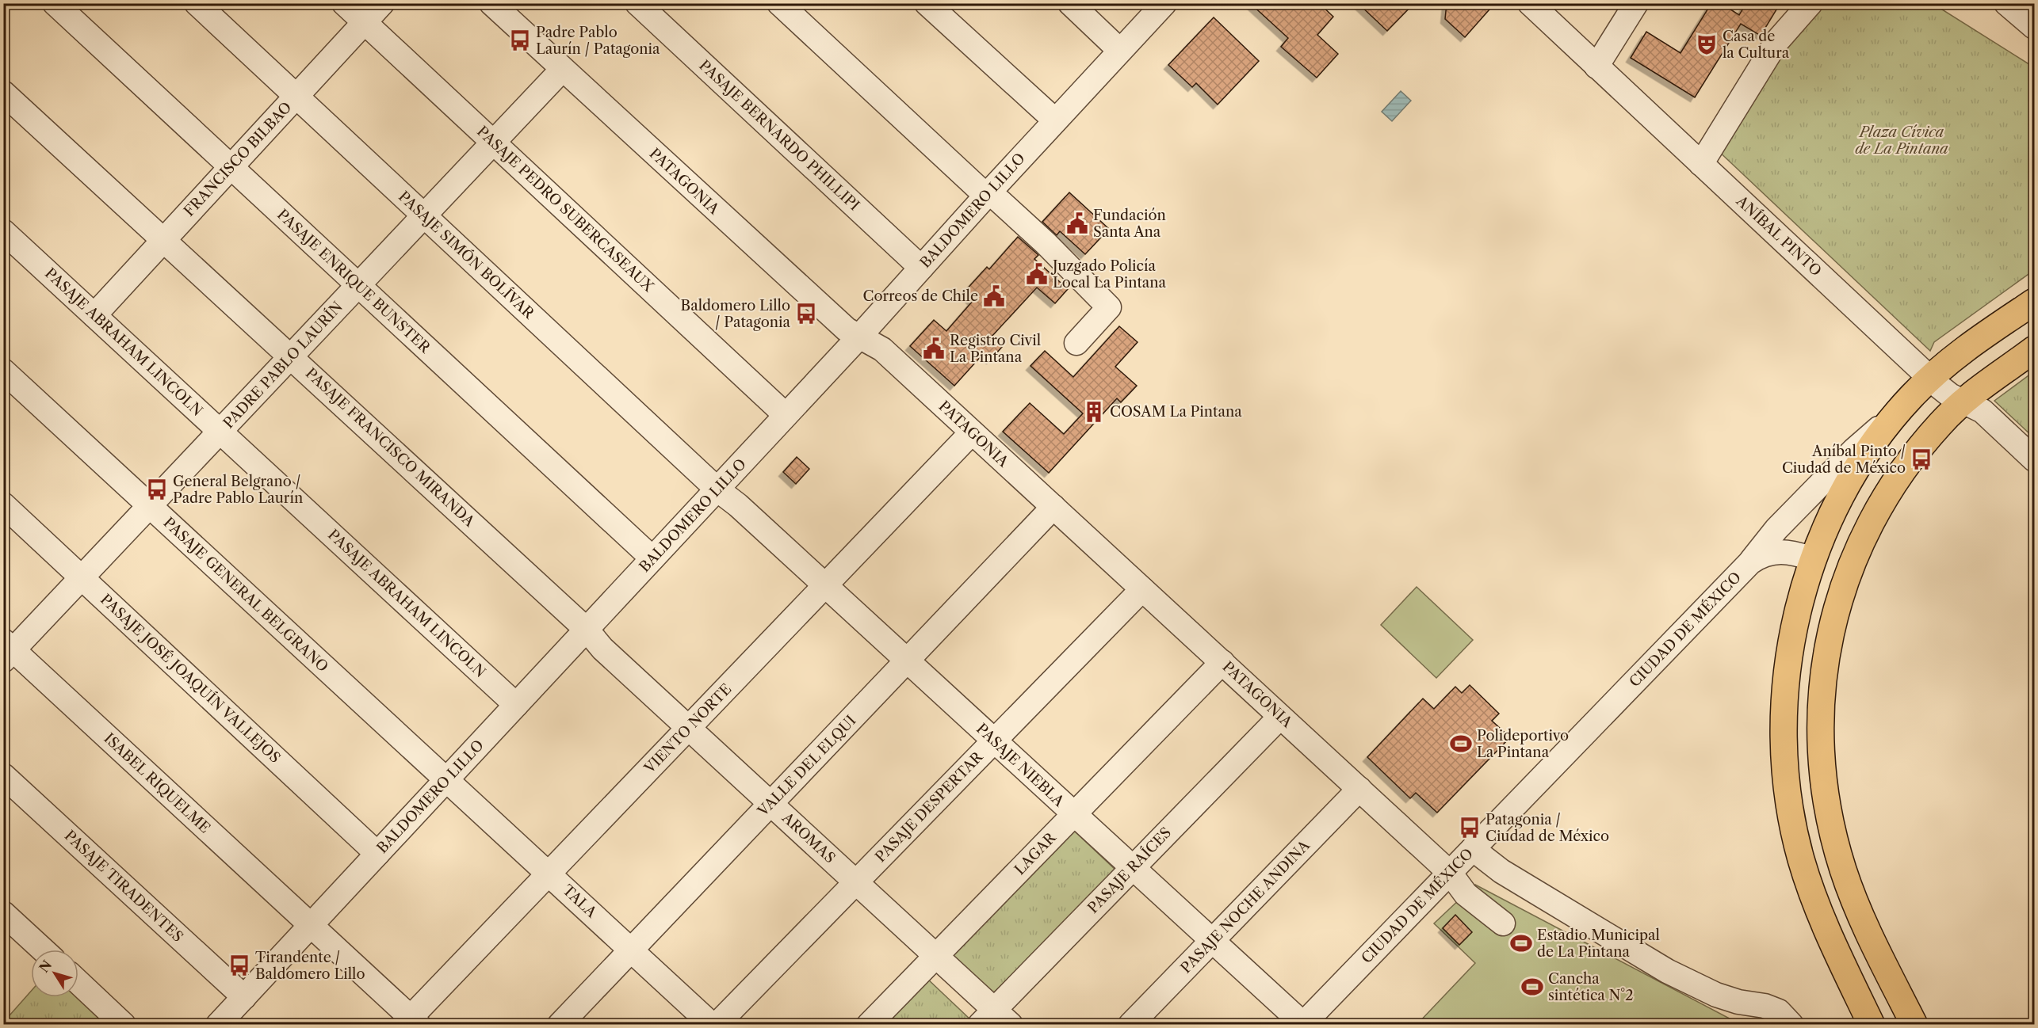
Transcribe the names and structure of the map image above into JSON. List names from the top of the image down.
{
  "streets": {
    "street": [
      "PASAJE BERNARDO PHILLIPI",
      "FRANCISCO BILBAO",
      "PATAGONIA",
      "PASAJE PEDRO SUBERCASEAUX",
      "BALDOMERO LILLO",
      "ANÍBAL PINTO",
      "PASAJE SIMÓN BOLÍVAR",
      "PASAJE ENRIQUE BUNSTER",
      "PASAJE ABRAHAM LINCOLN",
      "PADRE PABLO LAURÍN",
      "PASAJE FRANCISCO MIRANDA",
      "PASAJE GENERAL BELGRANO",
      "CIUDAD DE MÉXICO",
      "PASAJE JOSÉ JOAQUÍN VALLEJOS",
      "VIENTO NORTE",
      "PASAJE NIEBLA",
      "VALLE DEL ELQUI",
      "ISABEL RIQUELME",
      "PASAJE DESPERTAR",
      "AROMAS",
      "LAGAR",
      "PASAJE RAÍCES",
      "PASAJE TIRADENTES",
      "TALA",
      "PASAJE NOCHE ANDINA"
    ]
  },
  "crossings": [
    ["PASAJE BERNARDO PHILLIPI", "BALDOMERO LILLO"],
    ["FRANCISCO BILBAO", "PASAJE PEDRO SUBERCASEAUX"],
    ["FRANCISCO BILBAO", "PASAJE SIMÓN BOLÍVAR"],
    ["FRANCISCO BILBAO", "PASAJE ENRIQUE BUNSTER"],
    ["FRANCISCO BILBAO", "PASAJE ABRAHAM LINCOLN"],
    ["FRANCISCO BILBAO", "PASAJE FRANCISCO MIRANDA"],
    ["PATAGONIA", "BALDOMERO LILLO"],
    ["PATAGONIA", "PADRE PABLO LAURÍN"],
    ["PATAGONIA", "CIUDAD DE MÉXICO"],
    ["PATAGONIA", "VIENTO NORTE"],
    ["PATAGONIA", "VALLE DEL ELQUI"],
    ["PATAGONIA", "PASAJE DESPERTAR"],
    ["PATAGONIA", "LAGAR"],
    ["PATAGONIA", "PASAJE RAÍCES"],
    ["PATAGONIA", "PASAJE NOCHE ANDINA"],
    ["PASAJE PEDRO SUBERCASEAUX", "BALDOMERO LILLO"],
    ["PASAJE PEDRO SUBERCASEAUX", "PADRE PABLO LAURÍN"],
    ["BALDOMERO LILLO", "PASAJE SIMÓN BOLÍVAR"],
    ["BALDOMERO LILLO", "PASAJE ENRIQUE BUNSTER"],
    ["BALDOMERO LILLO", "PASAJE ABRAHAM LINCOLN"],
    ["BALDOMERO LILLO", "PASAJE FRANCISCO MIRANDA"],
    ["BALDOMERO LILLO", "PASAJE GENERAL BELGRANO"],
    ["BALDOMERO LILLO", "PASAJE JOSÉ JOAQUÍN VALLEJOS"],
    ["BALDOMERO LILLO", "ISABEL RIQUELME"],
    ["BALDOMERO LILLO", "AROMAS"],
    ["BALDOMERO LILLO", "PASAJE TIRADENTES"],
    ["BALDOMERO LILLO", "TALA"],
    ["PASAJE SIMÓN BOLÍVAR", "PADRE PABLO LAURÍN"],
    ["PASAJE SIMÓN BOLÍVAR", "PASAJE NIEBLA"],
    ["PASAJE ENRIQUE BUNSTER", "PADRE PABLO LAURÍN"],
    ["PASAJE ABRAHAM LINCOLN", "PADRE PABLO LAURÍN"],
    ["PADRE PABLO LAURÍN", "PASAJE FRANCISCO MIRANDA"],
    ["PADRE PABLO LAURÍN", "PASAJE GENERAL BELGRANO"],
    ["PADRE PABLO LAURÍN", "PASAJE JOSÉ JOAQUÍN VALLEJOS"],
    ["PADRE PABLO LAURÍN", "ISABEL RIQUELME"],
    ["PASAJE FRANCISCO MIRANDA", "AROMAS"],
    ["PASAJE GENERAL BELGRANO", "TALA"],
    ["CIUDAD DE MÉXICO", "PASAJE NIEBLA"],
    ["VIENTO NORTE", "PASAJE NIEBLA"],
    ["VIENTO NORTE", "ISABEL RIQUELME"],
    ["VIENTO NORTE", "AROMAS"],
    ["VIENTO NORTE", "TALA"],
    ["PASAJE NIEBLA", "VALLE DEL ELQUI"],
    ["PASAJE NIEBLA", "PASAJE DESPERTAR"],
    ["PASAJE NIEBLA", "LAGAR"],
    ["PASAJE NIEBLA", "PASAJE RAÍCES"],
    ["PASAJE NIEBLA", "PASAJE NOCHE ANDINA"],
    ["VALLE DEL ELQUI", "AROMAS"],
    ["VALLE DEL ELQUI", "TALA"],
    ["PASAJE DESPERTAR", "AROMAS"],
    ["AROMAS", "LAGAR"],
    ["AROMAS", "PASAJE RAÍCES"]
  ],
  "parks": ["Plaza Cívica de La Pintana"],
  "places": {
    "bus stop": [
      "Padre Pablo Laurín / Patagonia",
      "Baldomero Lillo / Patagonia",
      "Aníbal Pinto / Ciudad de México",
      "General Belgrano / Padre Pablo Laurín",
      "Patagonia / Ciudad de México",
      "Tirandente / Baldomero Lillo"
    ],
    "theatre": ["Casa de la Cultura"],
    "public building": [
      "Fundación Santa Ana",
      "Juzgado Policía Local La Pintana",
      "Correos de Chile",
      "Registro Civil La Pintana"
    ],
    "building": ["COSAM La Pintana"],
    "sports": ["Polideportivo La Pintana", "Estadio Municipal de La Pintana", "Cancha sintética N°2"]
  },
  "north": "top left"
}
